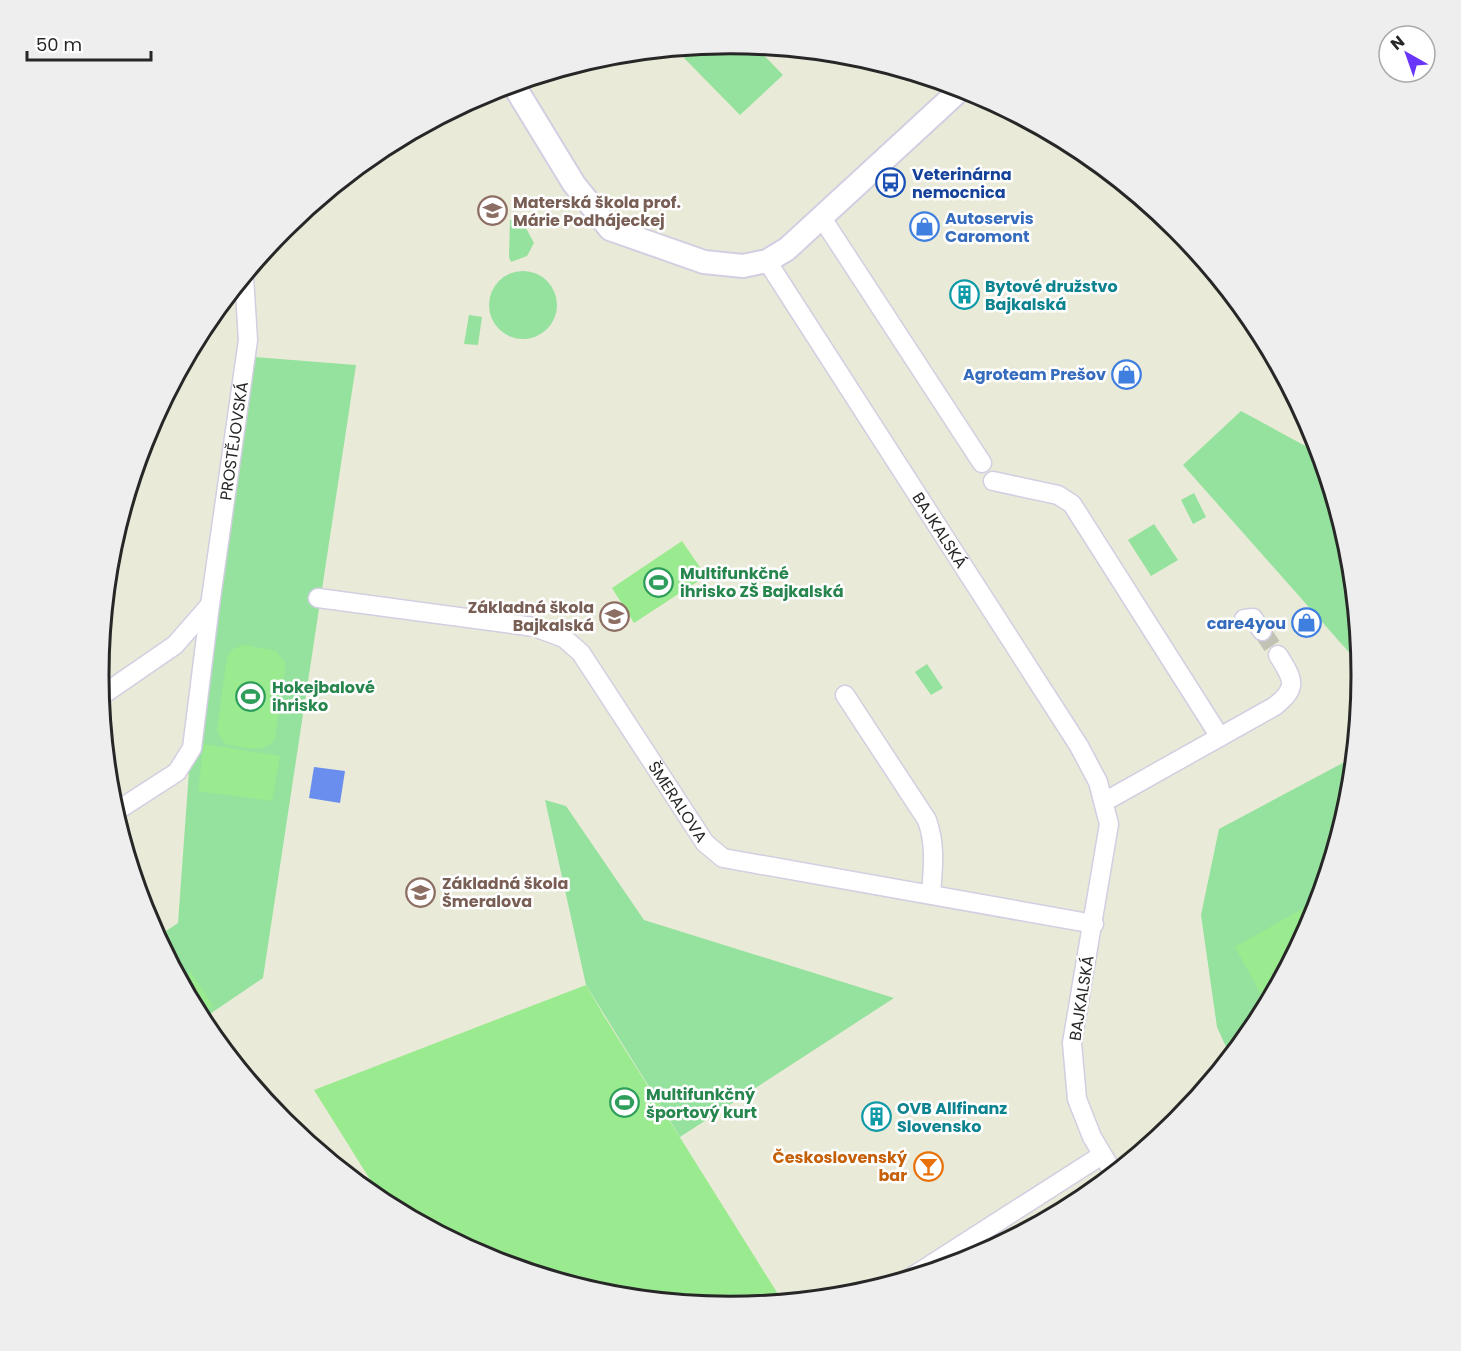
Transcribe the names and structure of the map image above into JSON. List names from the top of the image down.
{
  "streets": {
    "street": ["PROSTĚJOVSKÁ", "BAJKALSKÁ", "ŠMERALOVA"]
  },
  "crossings": [
    ["BAJKALSKÁ", "ŠMERALOVA"]
  ],
  "places": {
    "bus stop": ["Veterinárna nemocnica"],
    "school or university": ["Materská škola prof. Márie Podhájeckej", "Základná škola Bajkalská", "Základná škola Šmeralova"],
    "shop": ["Autoservis Caromont", "Agroteam Prešov", "care4you"],
    "building": ["Bytové družstvo Bajkalská", "OVB Allfinanz Slovensko"],
    "sports": ["Multifunkčné ihrisko ZŠ Bajkalská", "Hokejbalové ihrisko", "Multifunkčný športový kurt"],
    "bar": ["Československý bar"]
  },
  "scale_bar": "50 m",
  "north": "top left"
}
